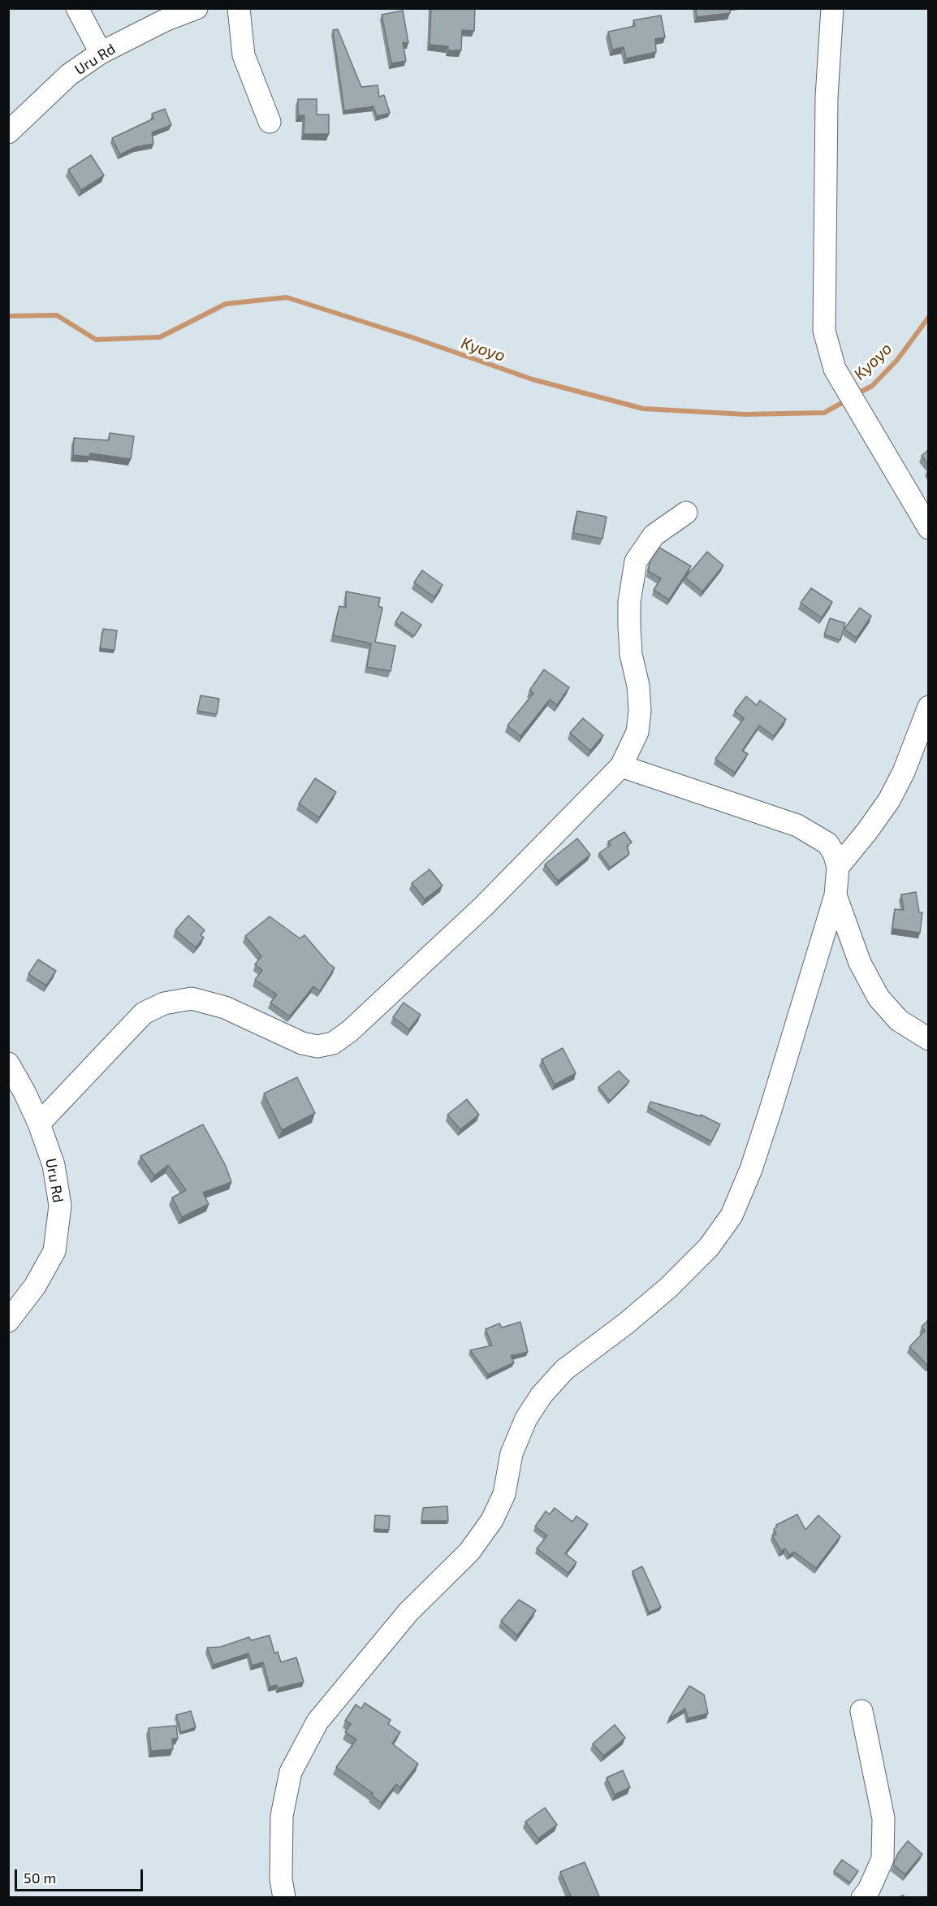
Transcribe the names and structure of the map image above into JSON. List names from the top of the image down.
{
  "streets": {
    "street": ["Uru Rd"]
  },
  "water": ["Kyoyo"],
  "scale_bar": "50 m"
}
